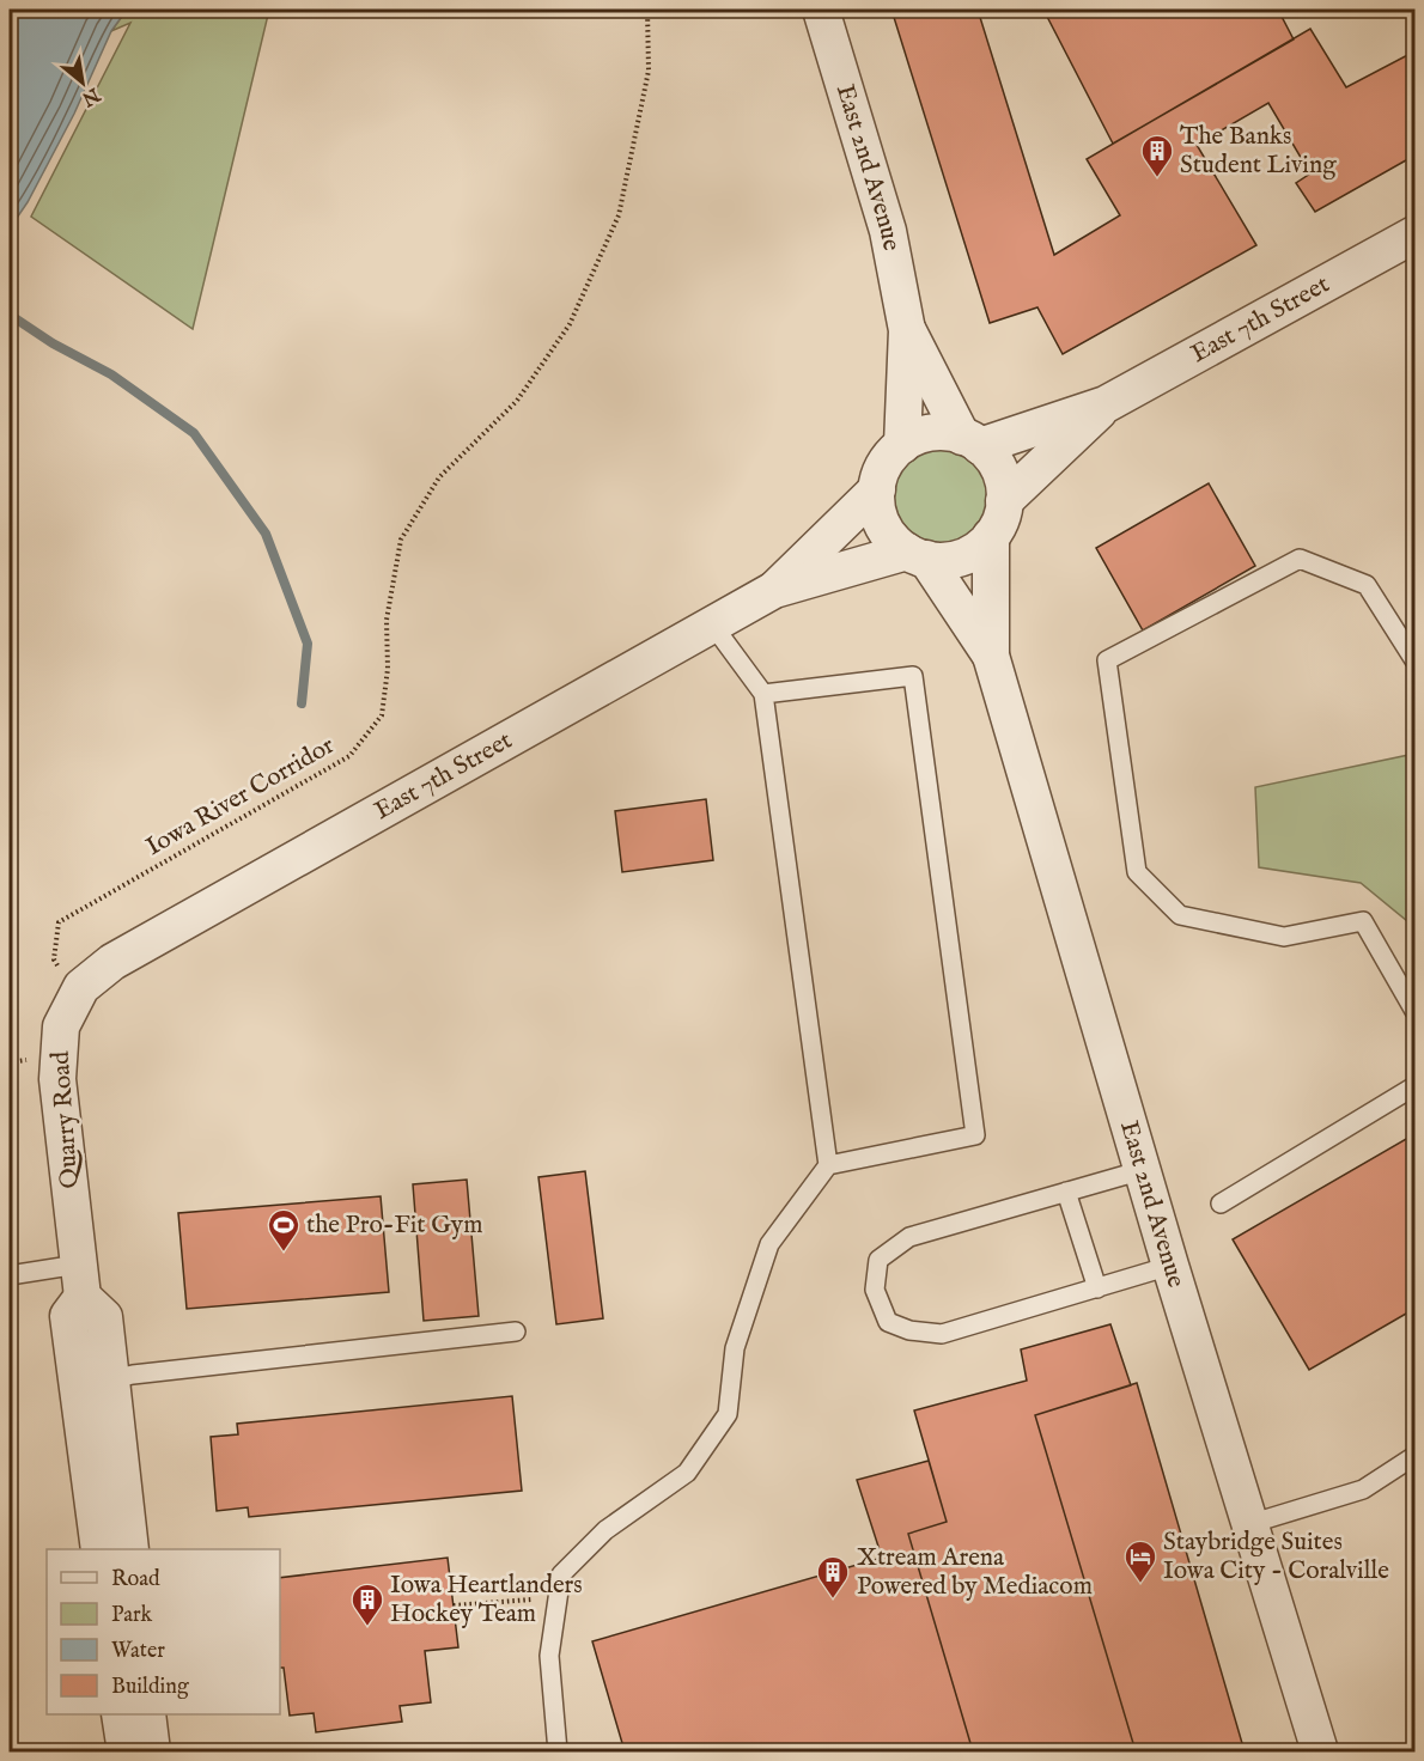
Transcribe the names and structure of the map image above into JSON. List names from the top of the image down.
{
  "streets": {
    "street": ["East 2nd Avenue", "East 7th Street", "Quarry Road"],
    "path": ["Iowa River Corridor"]
  },
  "crossings": [
    ["East 2nd Avenue", "East 7th Street"],
    ["East 7th Street", "Quarry Road"],
    ["Iowa River Corridor", "Quarry Road"]
  ],
  "places": {
    "building": ["The Banks Student Living", "Xtream Arena Powered by Mediacom", "Iowa Heartlanders Hockey Team"],
    "sports": ["the Pro-Fit Gym"],
    "hotel": ["Staybridge Suites Iowa City - Coralville"]
  },
  "legend": [
    "Road",
    "Park",
    "Water",
    "Building"
  ],
  "north": "bottom right"
}
